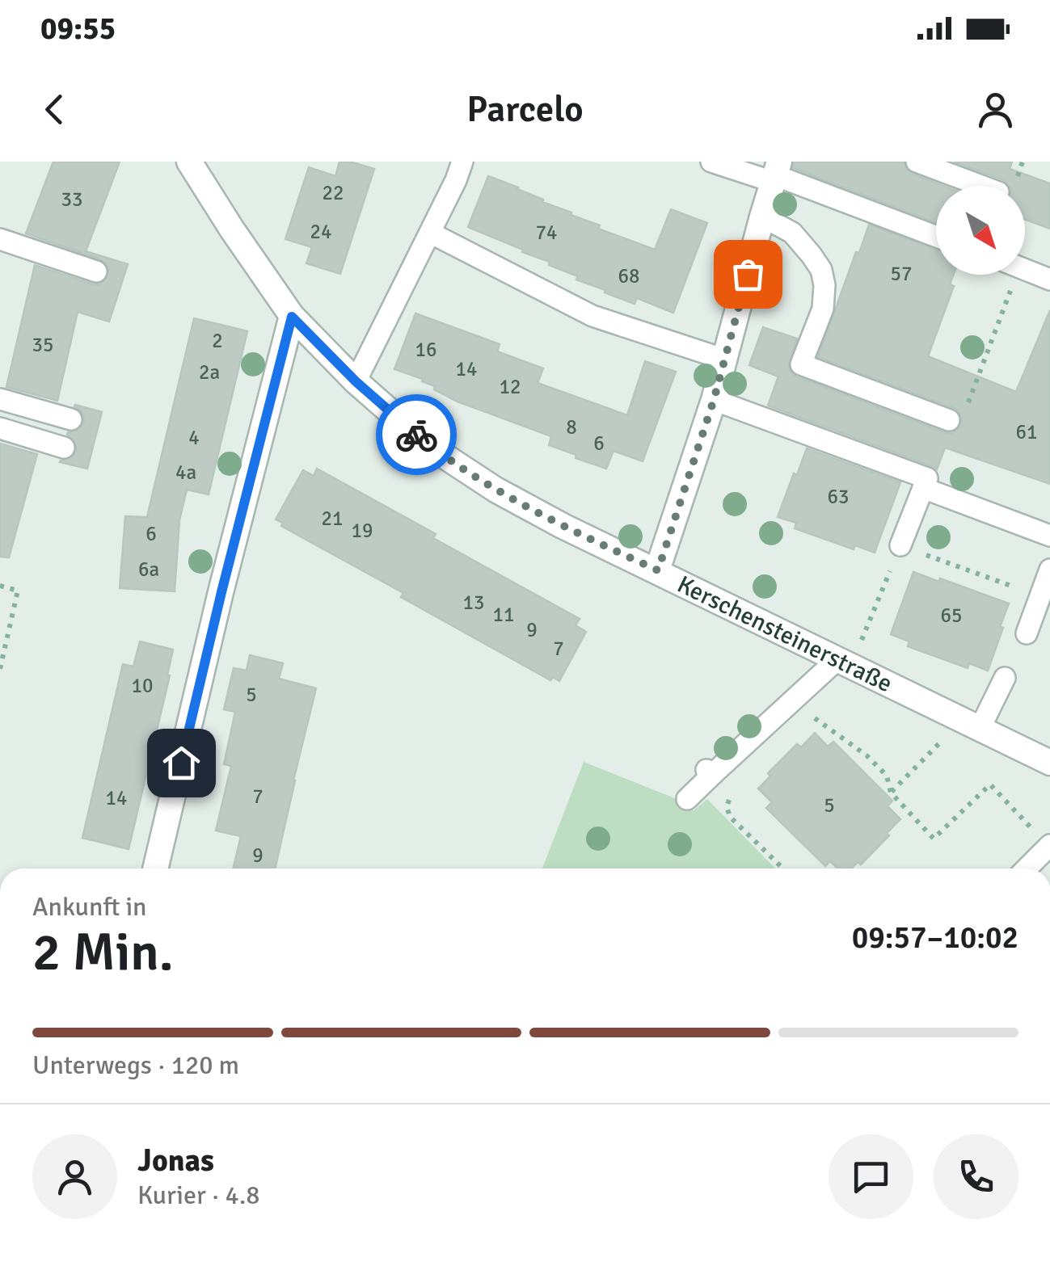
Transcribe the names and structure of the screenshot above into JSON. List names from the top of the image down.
{
  "streets": {
    "street": ["Kerschensteinerstraße"]
  },
  "house_numbers": [
    "22",
    "33",
    "24",
    "74",
    "57",
    "68",
    "2",
    "35",
    "16",
    "14",
    "2a",
    "12",
    "8",
    "61",
    "4",
    "6",
    "4a",
    "63",
    "21",
    "19",
    "6",
    "6a",
    "13",
    "11",
    "65",
    "9",
    "7",
    "10",
    "5",
    "7",
    "14",
    "5",
    "9"
  ],
  "north": "bottom right",
  "page": {
    "status": "09:55",
    "header": "Parcelo",
    "heading": ["2 Min.", "Ankunft in", "09:57–10:02"],
    "panel": ["Jonas", "Kurier · 4.8"],
    "bar": "Unterwegs · 120 m"
  }
}
